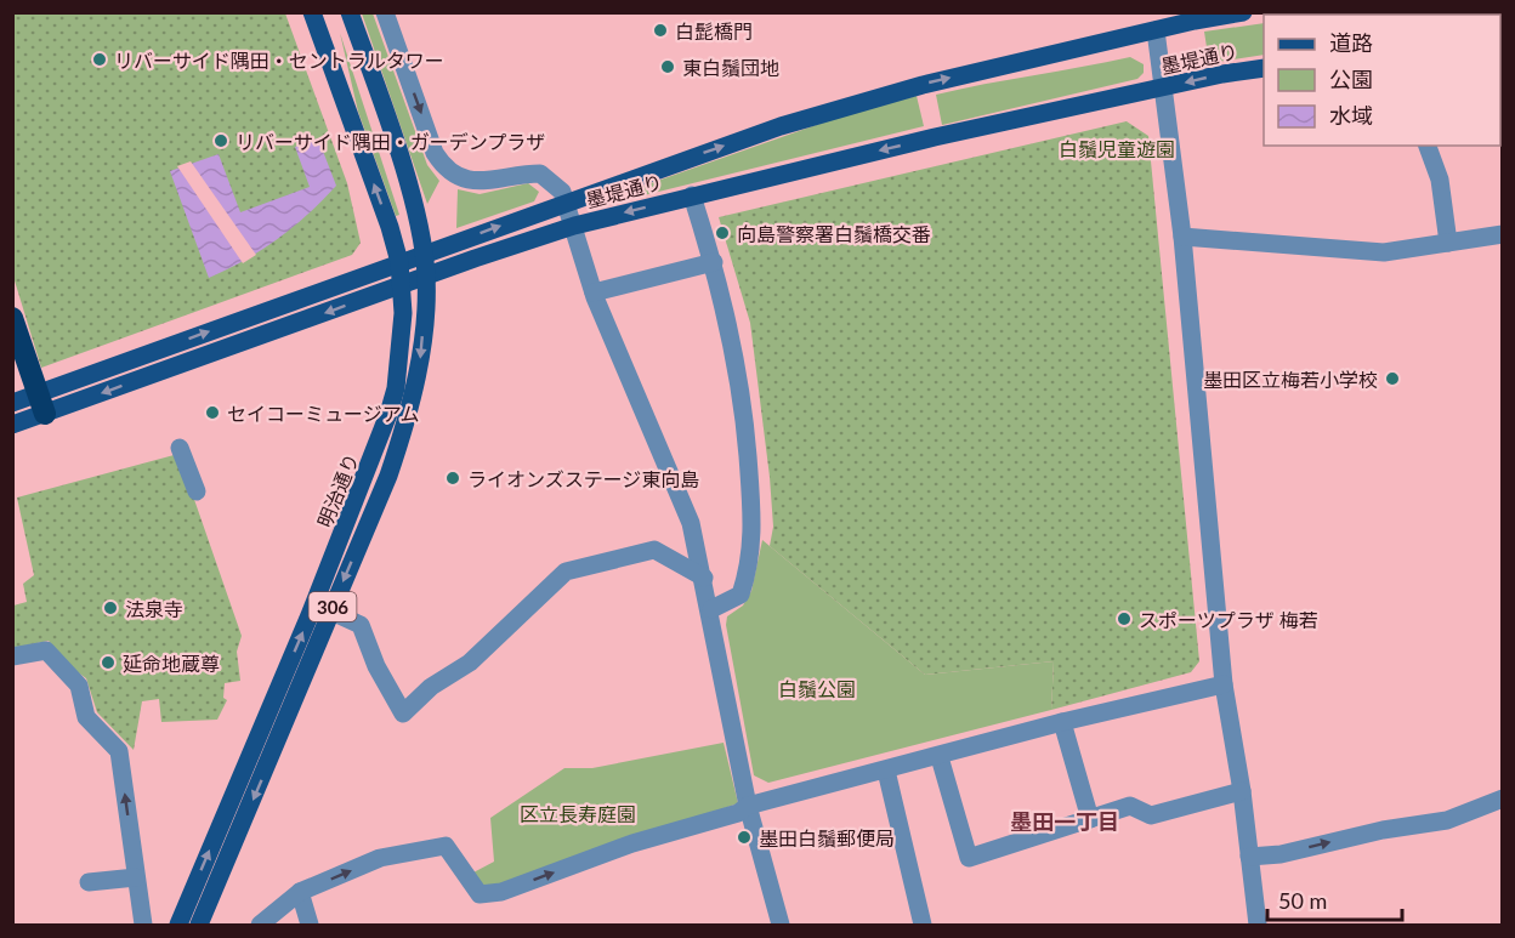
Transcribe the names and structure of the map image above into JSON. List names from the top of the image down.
{
  "streets": {
    "main road": ["墨堤通り", "明治通り", "306"]
  },
  "crossings": [
    ["墨堤通り", "明治通り"]
  ],
  "districts": ["墨田一丁目"],
  "parks": ["白鬚児童遊園", "白鬚公園", "区立長寿庭園"],
  "places": [
    "白髭橋門",
    "リバーサイド隅田・セントラルタワー",
    "東白鬚団地",
    "リバーサイド隅田・ガーデンプラザ",
    "向島警察署白鬚橋交番",
    "墨田区立梅若小学校",
    "セイコーミュージアム",
    "ライオンズステージ東向島",
    "法泉寺",
    "スポーツプラザ 梅若",
    "延命地蔵尊",
    "墨田白鬚郵便局"
  ],
  "legend": ["道路", "公園", "水域"],
  "scale_bar": "50 m"
}
